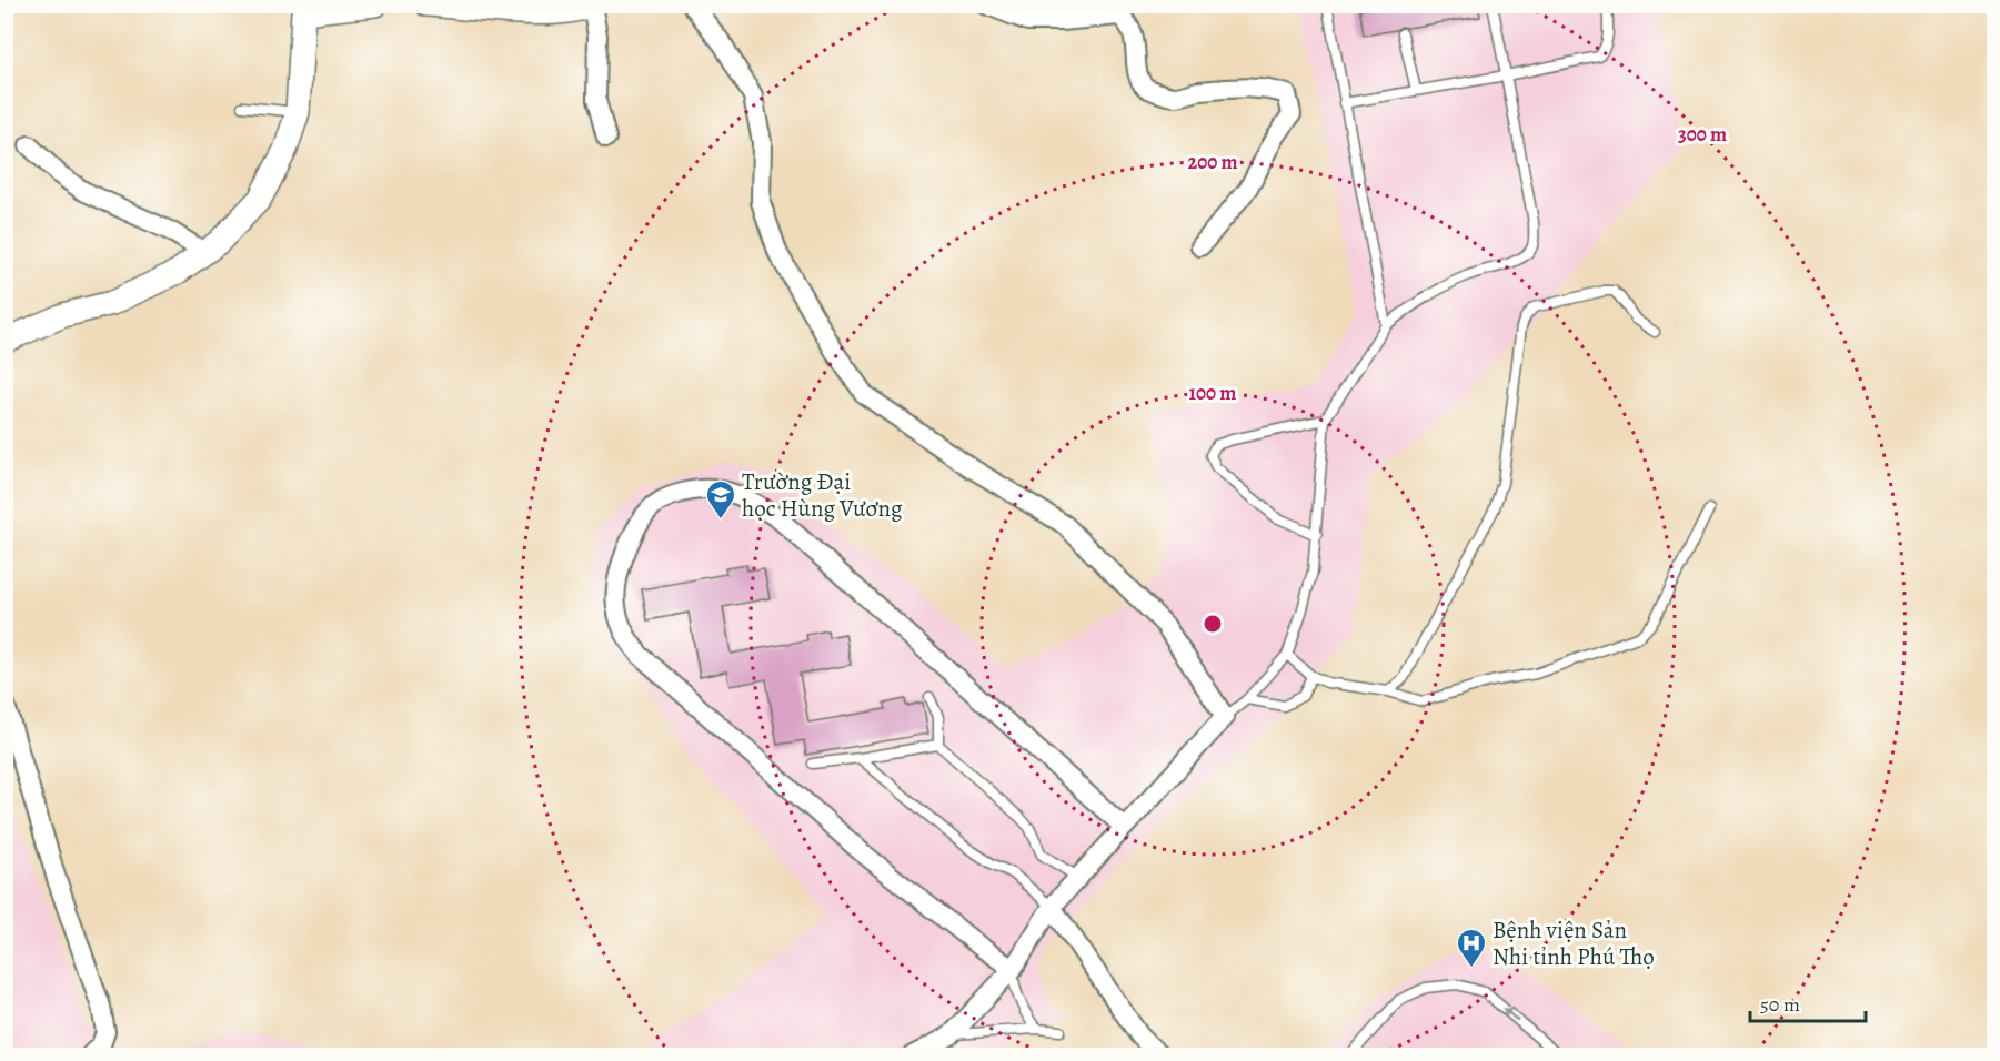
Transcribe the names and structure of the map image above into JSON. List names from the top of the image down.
{
  "places": {
    "school or university": ["Trường Đại học Hùng Vương"],
    "hospital": ["Bệnh viện Sản Nhi tỉnh Phú Thọ"]
  },
  "scale_bar": "50 m",
  "rings": ["300 m", "200 m", "100 m"]
}
